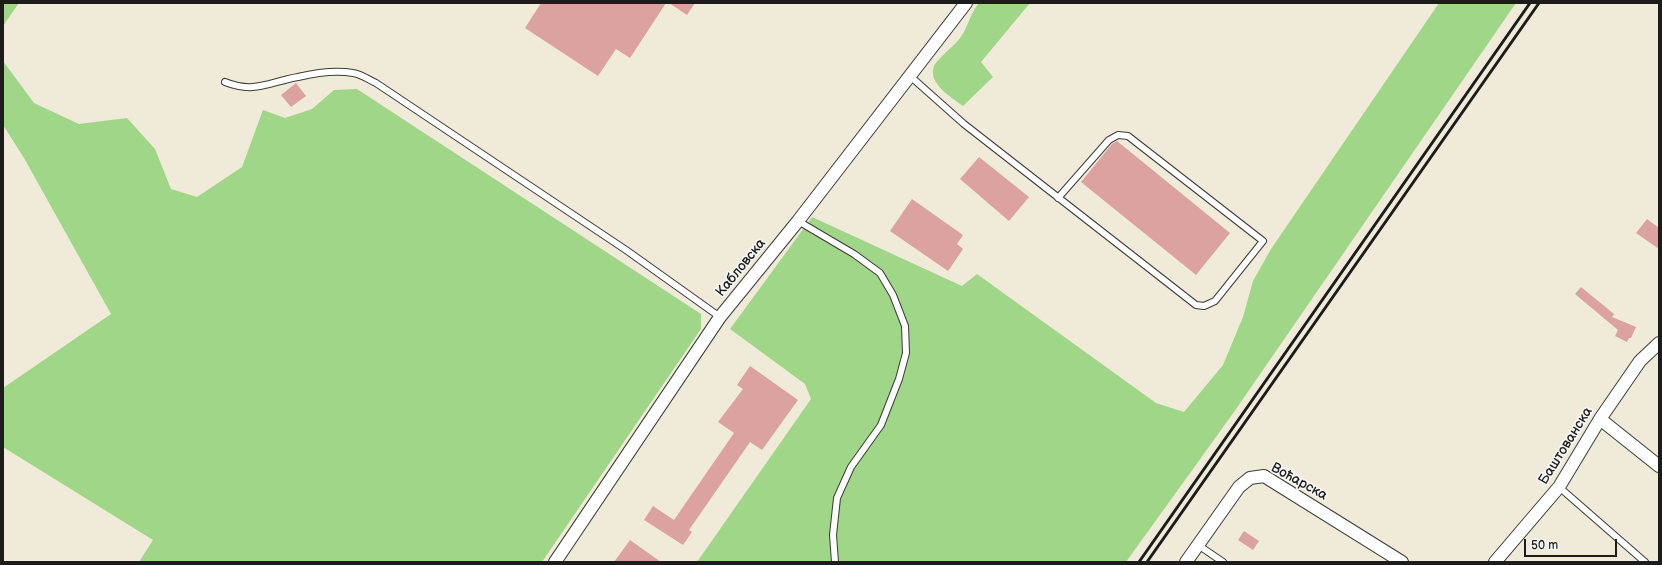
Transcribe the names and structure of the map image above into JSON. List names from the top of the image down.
{
  "streets": {
    "street": ["Кабловска", "Баштованска", "Воћарска"]
  },
  "scale_bar": "50 m"
}
